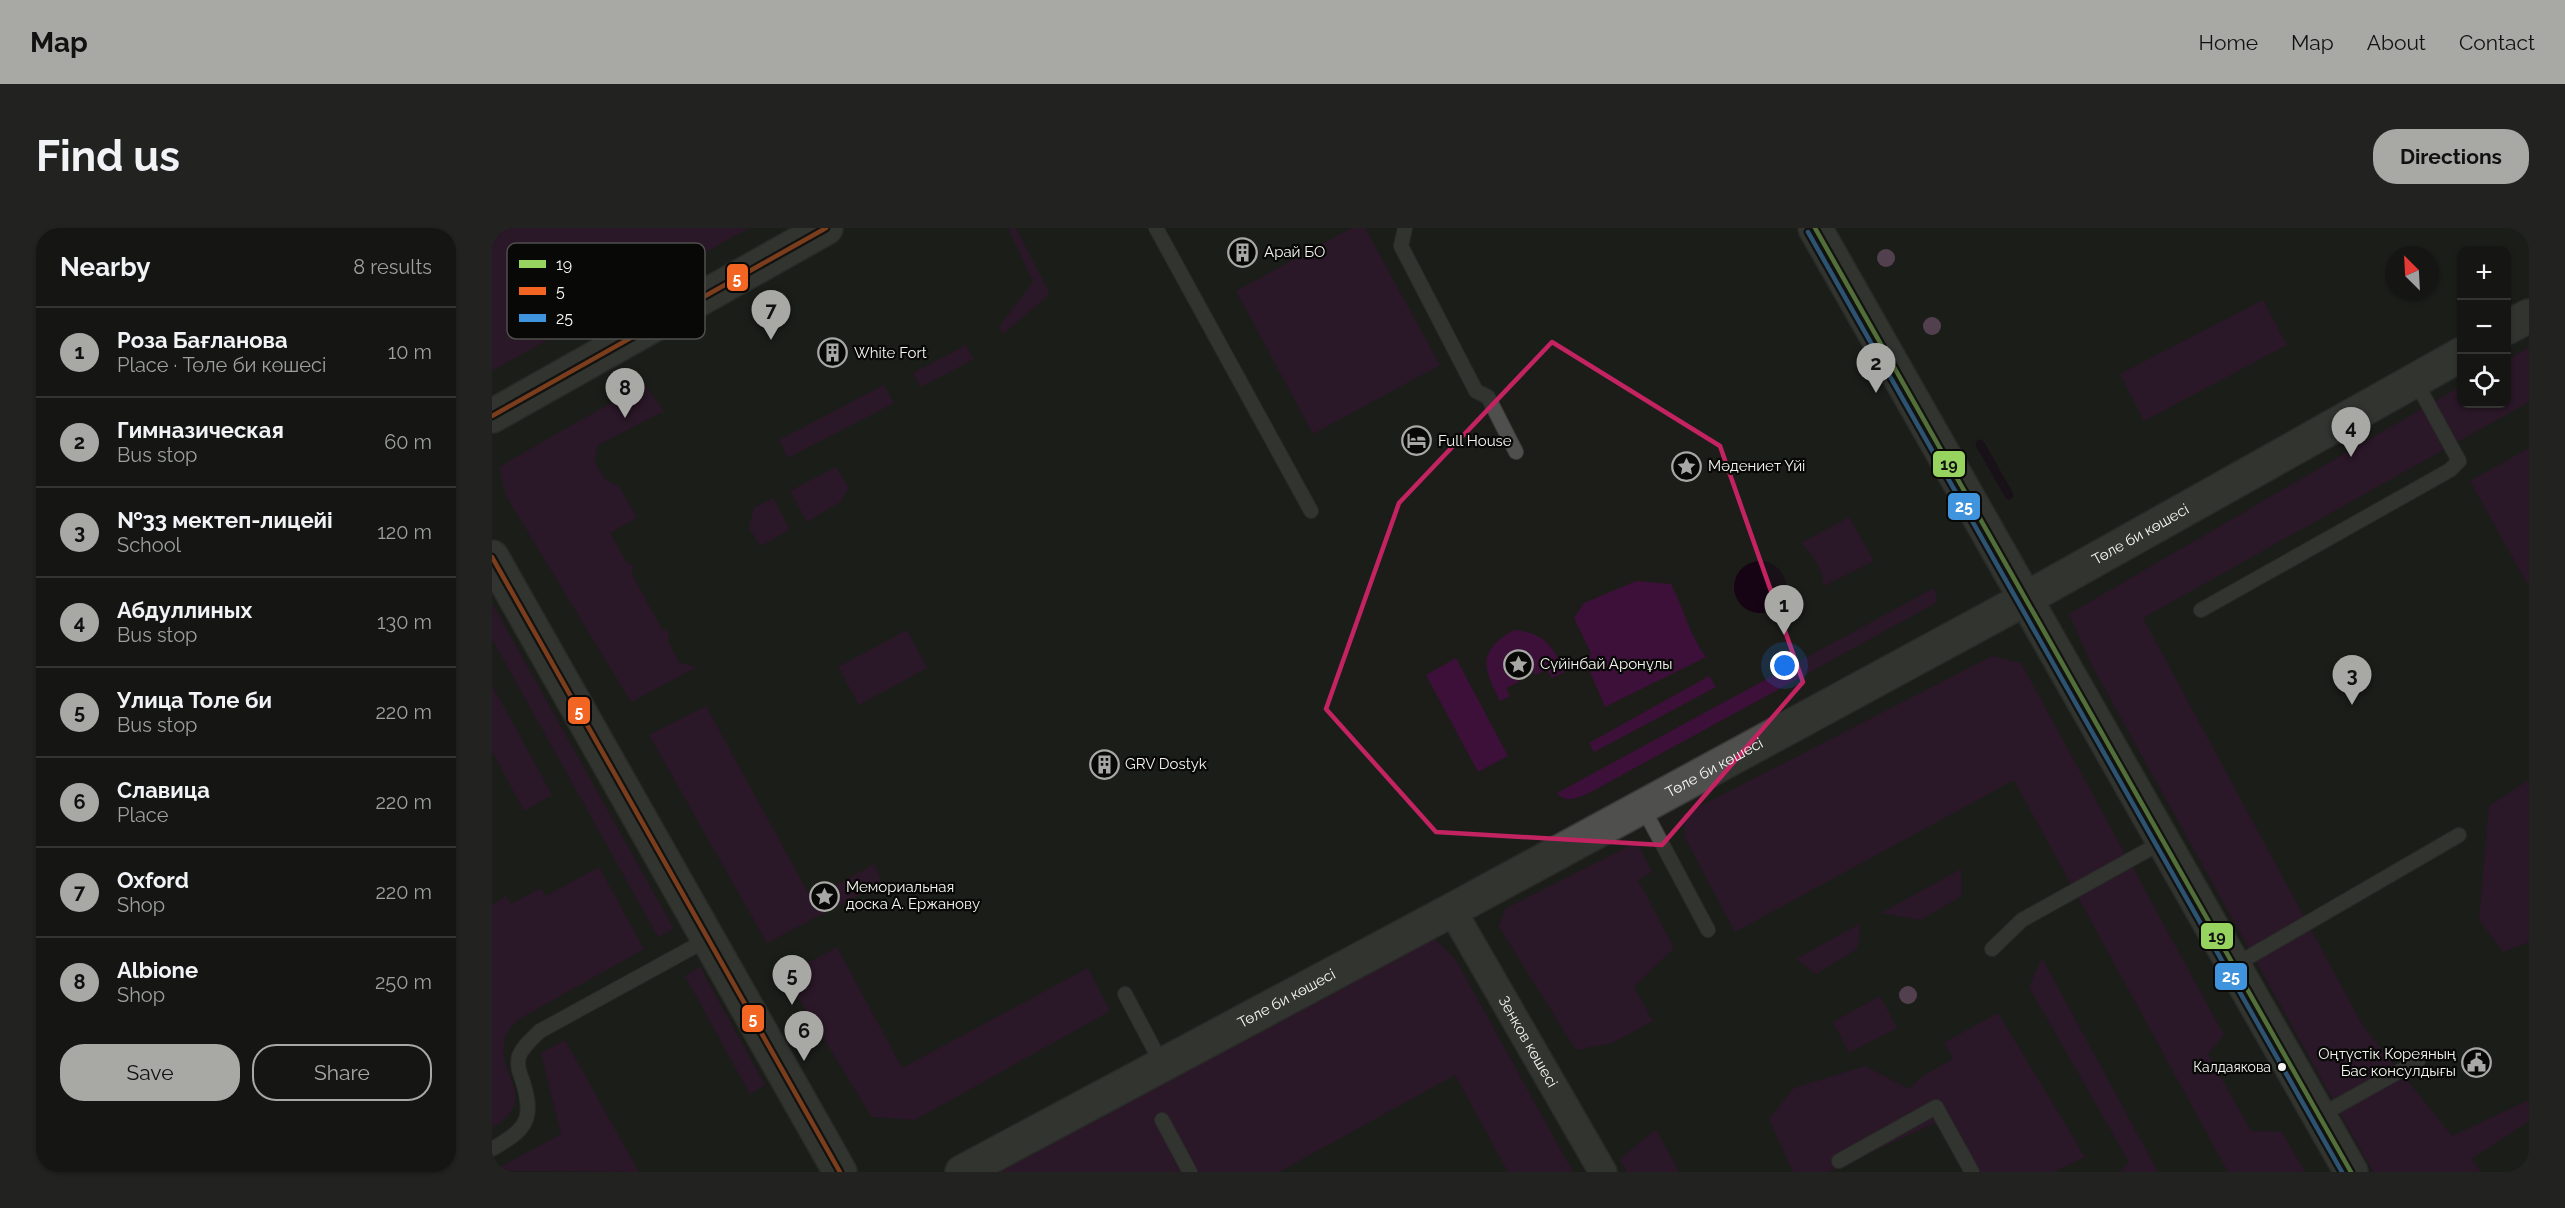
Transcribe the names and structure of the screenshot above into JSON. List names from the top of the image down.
{
  "streets": {
    "main road": ["Төле би көшесі"],
    "street": ["Зенков көшесі"]
  },
  "crossings": [
    ["Төле би көшесі", "Зенков көшесі"]
  ],
  "places": {
    "building": ["Арай БО", "White Fort", "GRV Dostyk"],
    "hotel": ["Full House"],
    "place": ["Мәдениет Үйі", "Сүйінбай Аронұлы", "Мемориальная доска А. Ержанову"],
    "public building": ["Оңтүстік Кореяның Бас консулдығы"],
    "other": ["Калдаякова"]
  },
  "lines": ["transit line 19", "transit line 5", "transit line 25"],
  "legend": ["19", "5", "25"],
  "north": "top left",
  "page": {
    "header": "Map",
    "nav": [
      "Home",
      "Map",
      "About",
      "Contact"
    ],
    "buttons": [
      "Directions",
      ["Save", "Share"]
    ],
    "title": "Find us",
    "heading": ["Nearby", "8 results"],
    "map_buttons": ["+", "−"],
    "pins": [
      "7",
      "2",
      "8",
      "4",
      "1",
      "3",
      "5",
      "6"
    ],
    "list": [
      {
        "mark": "1",
        "name": "Роза Бағланова",
        "note": "Place · Төле би көшесі",
        "value": "10 m"
      },
      {
        "mark": "2",
        "name": "Гимназическая",
        "note": "Bus stop",
        "value": "60 m"
      },
      {
        "mark": "3",
        "name": "№33 мектеп-лицейі",
        "note": "School",
        "value": "120 m"
      },
      {
        "mark": "4",
        "name": "Абдуллиных",
        "note": "Bus stop",
        "value": "130 m"
      },
      {
        "mark": "5",
        "name": "Улица Толе би",
        "note": "Bus stop",
        "value": "220 m"
      },
      {
        "mark": "6",
        "name": "Славица",
        "note": "Place",
        "value": "220 m"
      },
      {
        "mark": "7",
        "name": "Oxford",
        "note": "Shop",
        "value": "220 m"
      },
      {
        "mark": "8",
        "name": "Albione",
        "note": "Shop",
        "value": "250 m"
      }
    ]
  }
}
